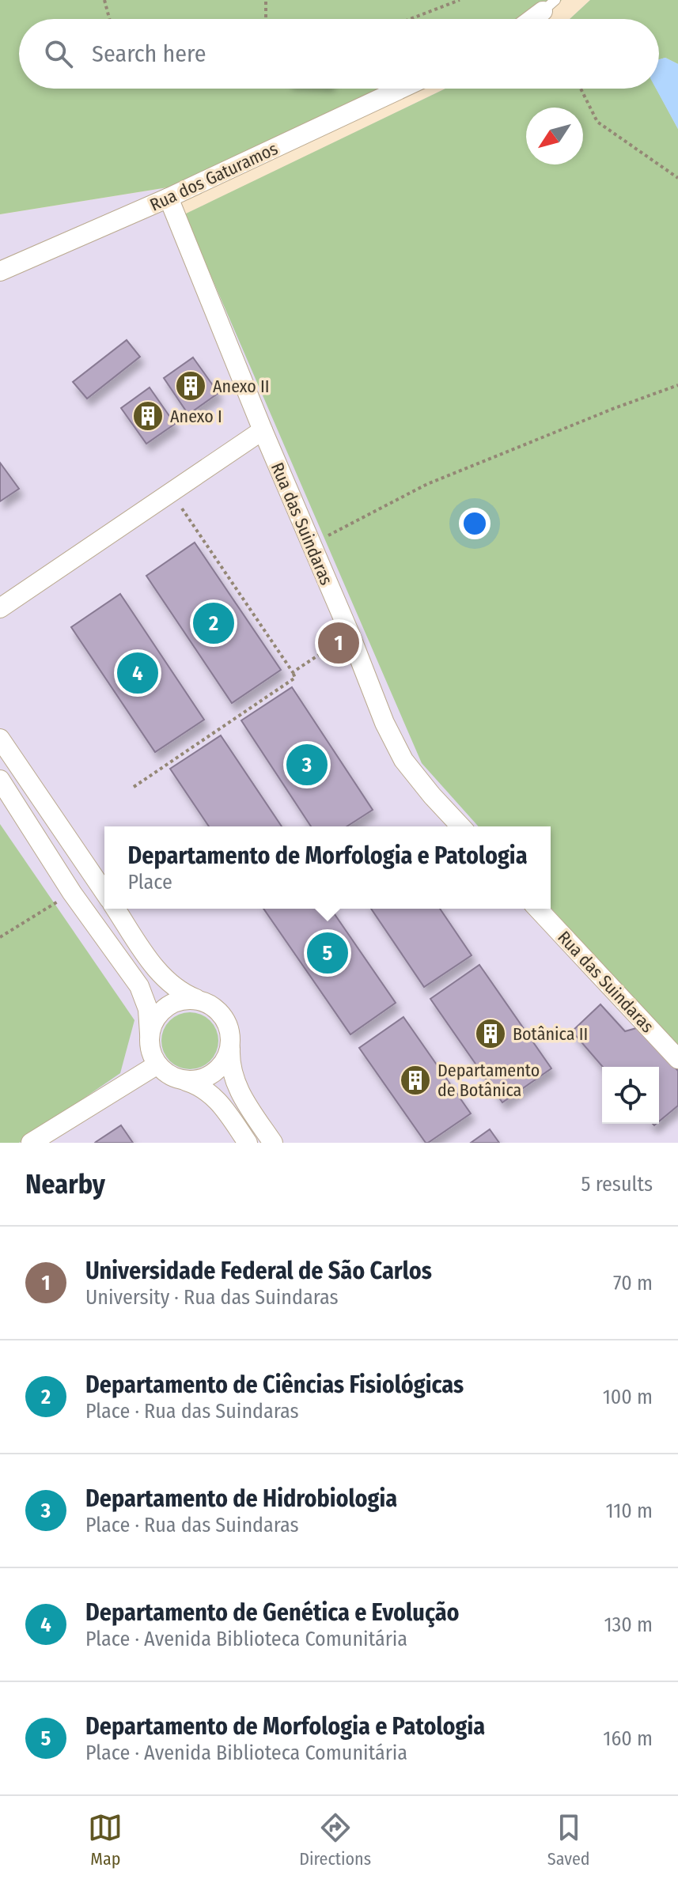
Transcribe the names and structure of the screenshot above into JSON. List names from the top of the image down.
{
  "streets": {
    "street": ["Rua dos Gaturamos", "Rua das Suindaras"]
  },
  "crossings": [
    ["Rua dos Gaturamos", "Rua das Suindaras"]
  ],
  "places": {
    "building": [
      "Anexo II",
      "Anexo I",
      "Botânica II",
      "Departamento de Botânica"
    ]
  },
  "north": "bottom left",
  "page": {
    "search": "Search here",
    "pins": [
      "2",
      "1",
      "4",
      "3",
      "5"
    ],
    "popup": ["Departamento de Morfologia e Patologia", "Place"],
    "heading": ["Nearby", "5 results"],
    "list": [
      {
        "mark": "1",
        "name": "Universidade Federal de São Carlos",
        "note": "University · Rua das Suindaras",
        "value": "70 m"
      },
      {
        "mark": "2",
        "name": "Departamento de Ciências Fisiológicas",
        "note": "Place · Rua das Suindaras",
        "value": "100 m"
      },
      {
        "mark": "3",
        "name": "Departamento de Hidrobiologia",
        "note": "Place · Rua das Suindaras",
        "value": "110 m"
      },
      {
        "mark": "4",
        "name": "Departamento de Genética e Evolução",
        "note": "Place · Avenida Biblioteca Comunitária",
        "value": "130 m"
      },
      {
        "mark": "5",
        "name": "Departamento de Morfologia e Patologia",
        "note": "Place · Avenida Biblioteca Comunitária",
        "value": "160 m"
      }
    ],
    "nav": ["Map", "Directions", "Saved"]
  }
}
